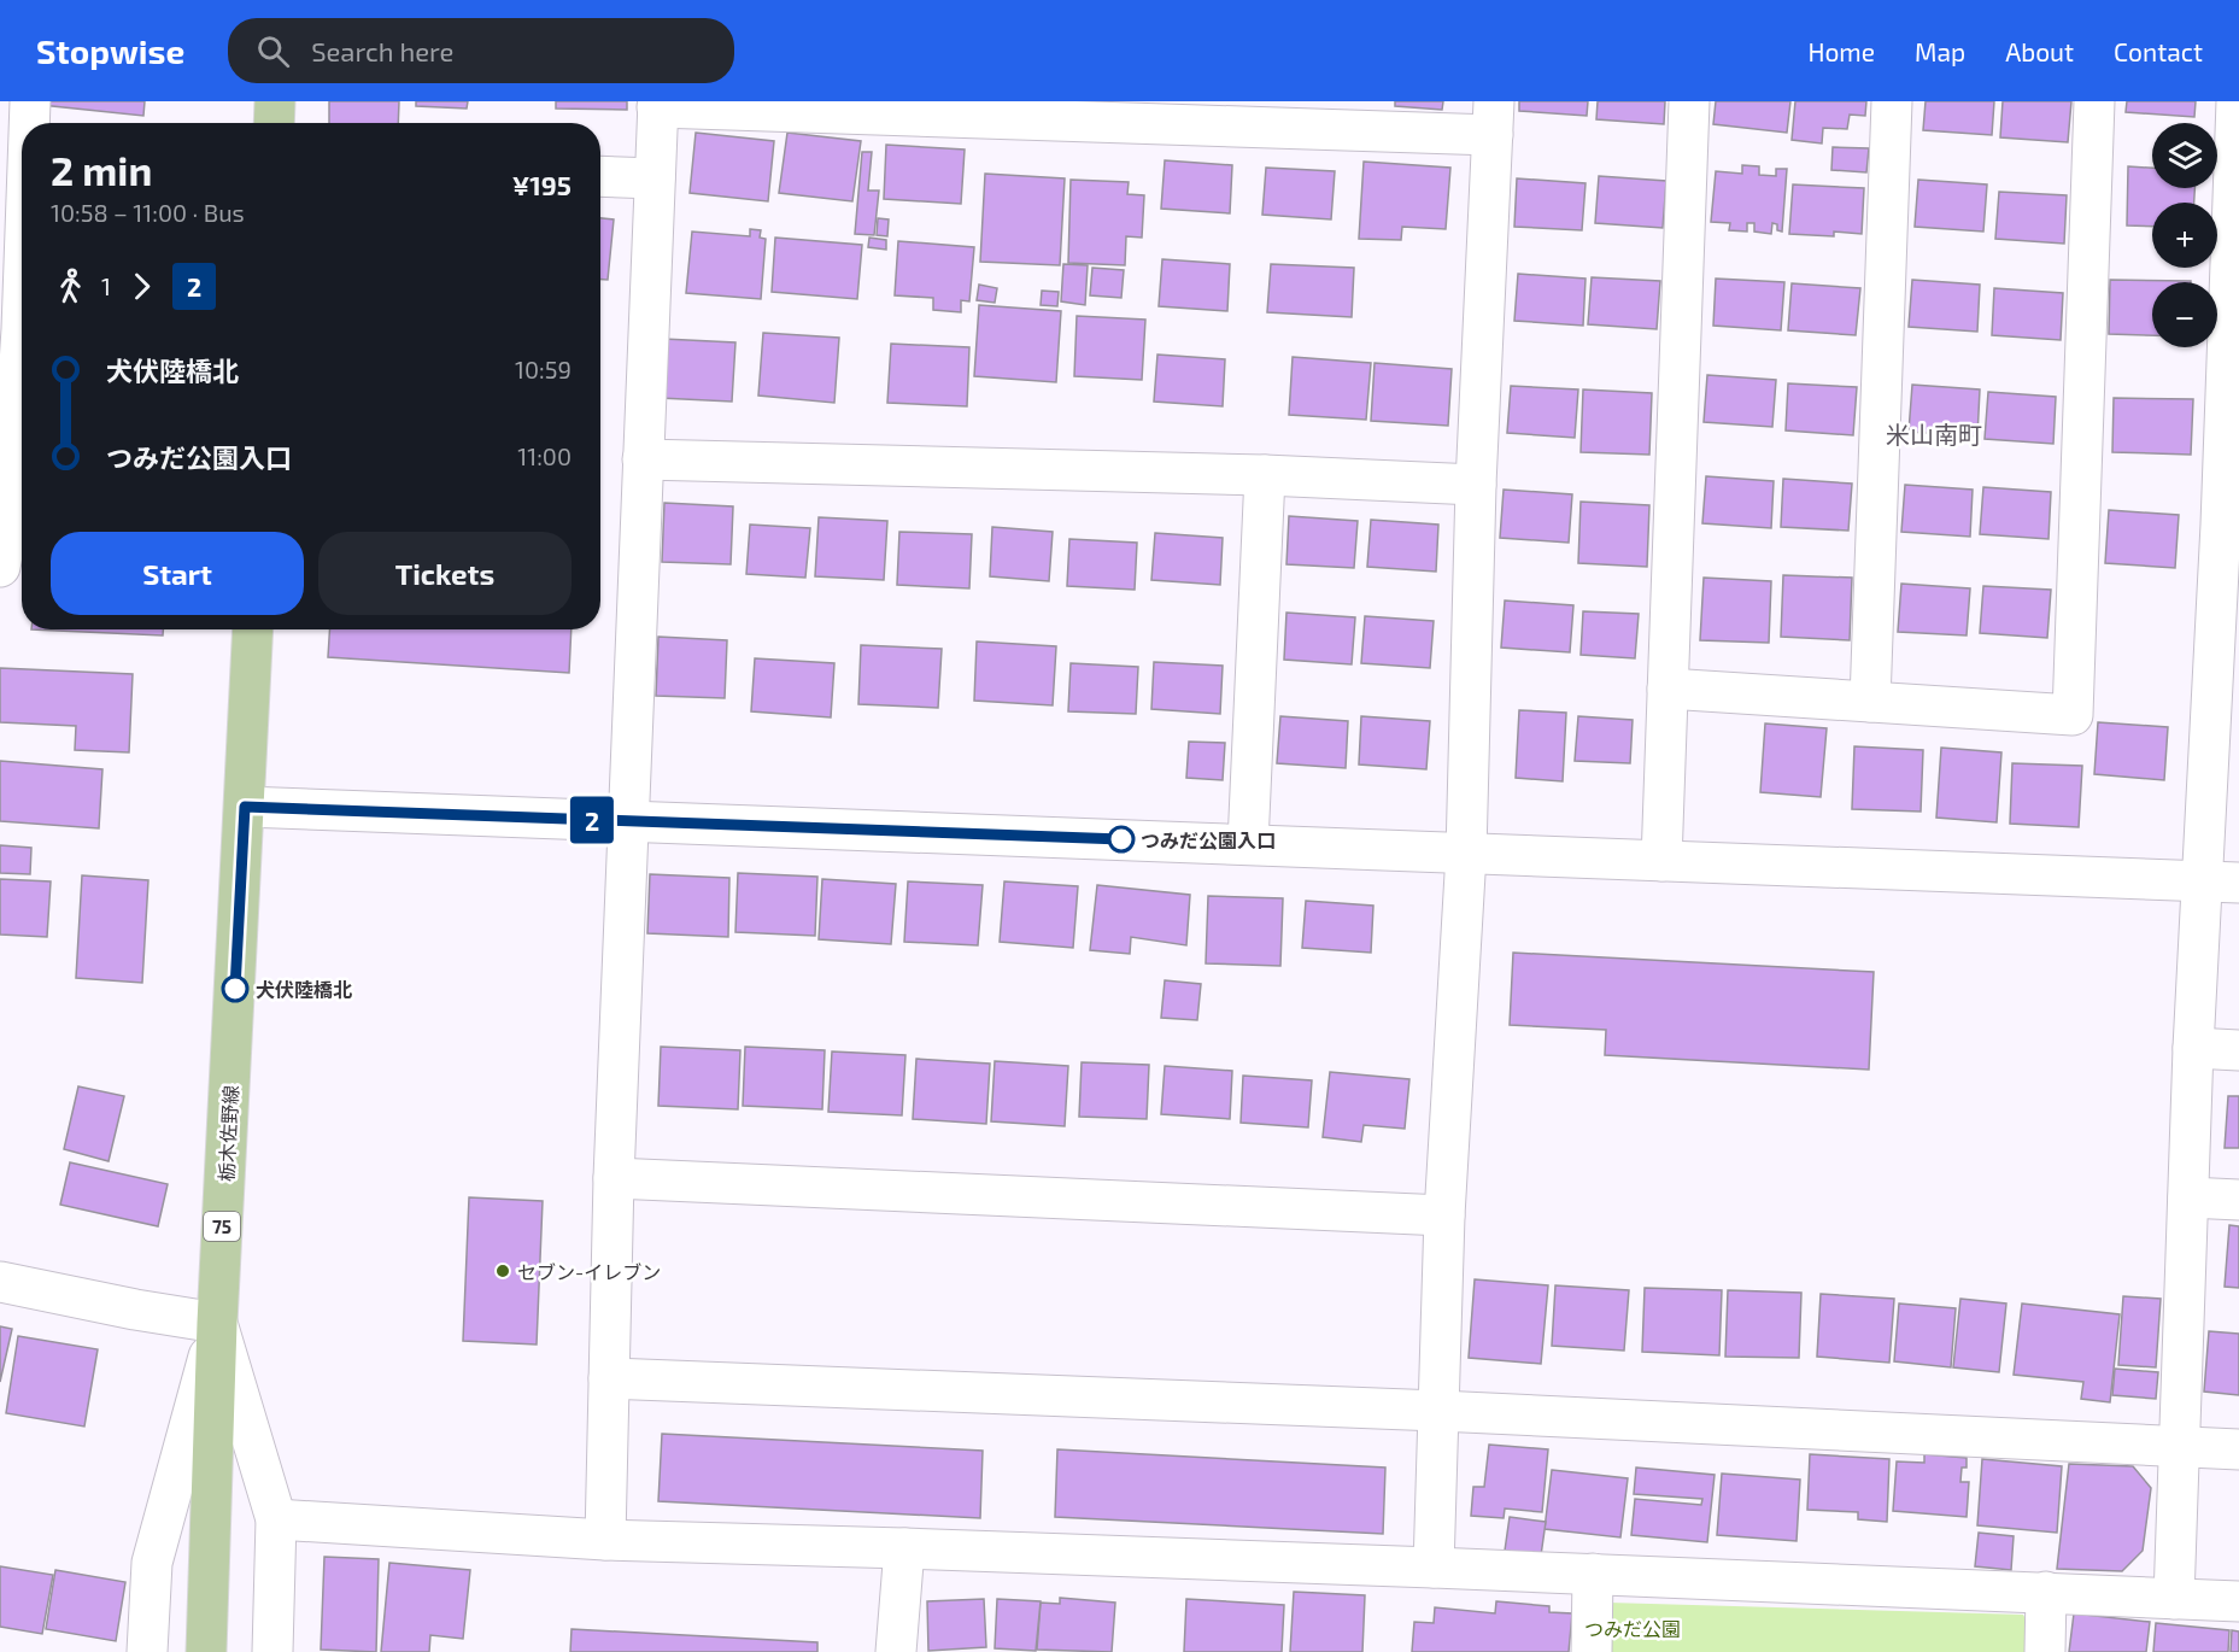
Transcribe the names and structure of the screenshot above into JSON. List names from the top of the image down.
{
  "streets": {
    "main road": ["栃木佐野線", "75"]
  },
  "districts": ["米山南町"],
  "parks": ["つみだ公園"],
  "places": ["つみだ公園入口", "犬伏陸橋北", "セブン-イレブン"],
  "lines": ["bus line 2"],
  "page": {
    "header": "Stopwise",
    "search": "Search here",
    "nav": [
      "Home",
      "Map",
      "About",
      "Contact"
    ],
    "on_map": "2",
    "map_buttons": ["+", "−"],
    "heading": ["2 min", "10:58 – 11:00 · Bus", "¥195"],
    "legs": ["1", "2"],
    "list": [
      {
        "name": "犬伏陸橋北",
        "value": "10:59"
      },
      {
        "name": "つみだ公園入口",
        "value": "11:00"
      }
    ],
    "buttons": ["Start", "Tickets"]
  }
}
